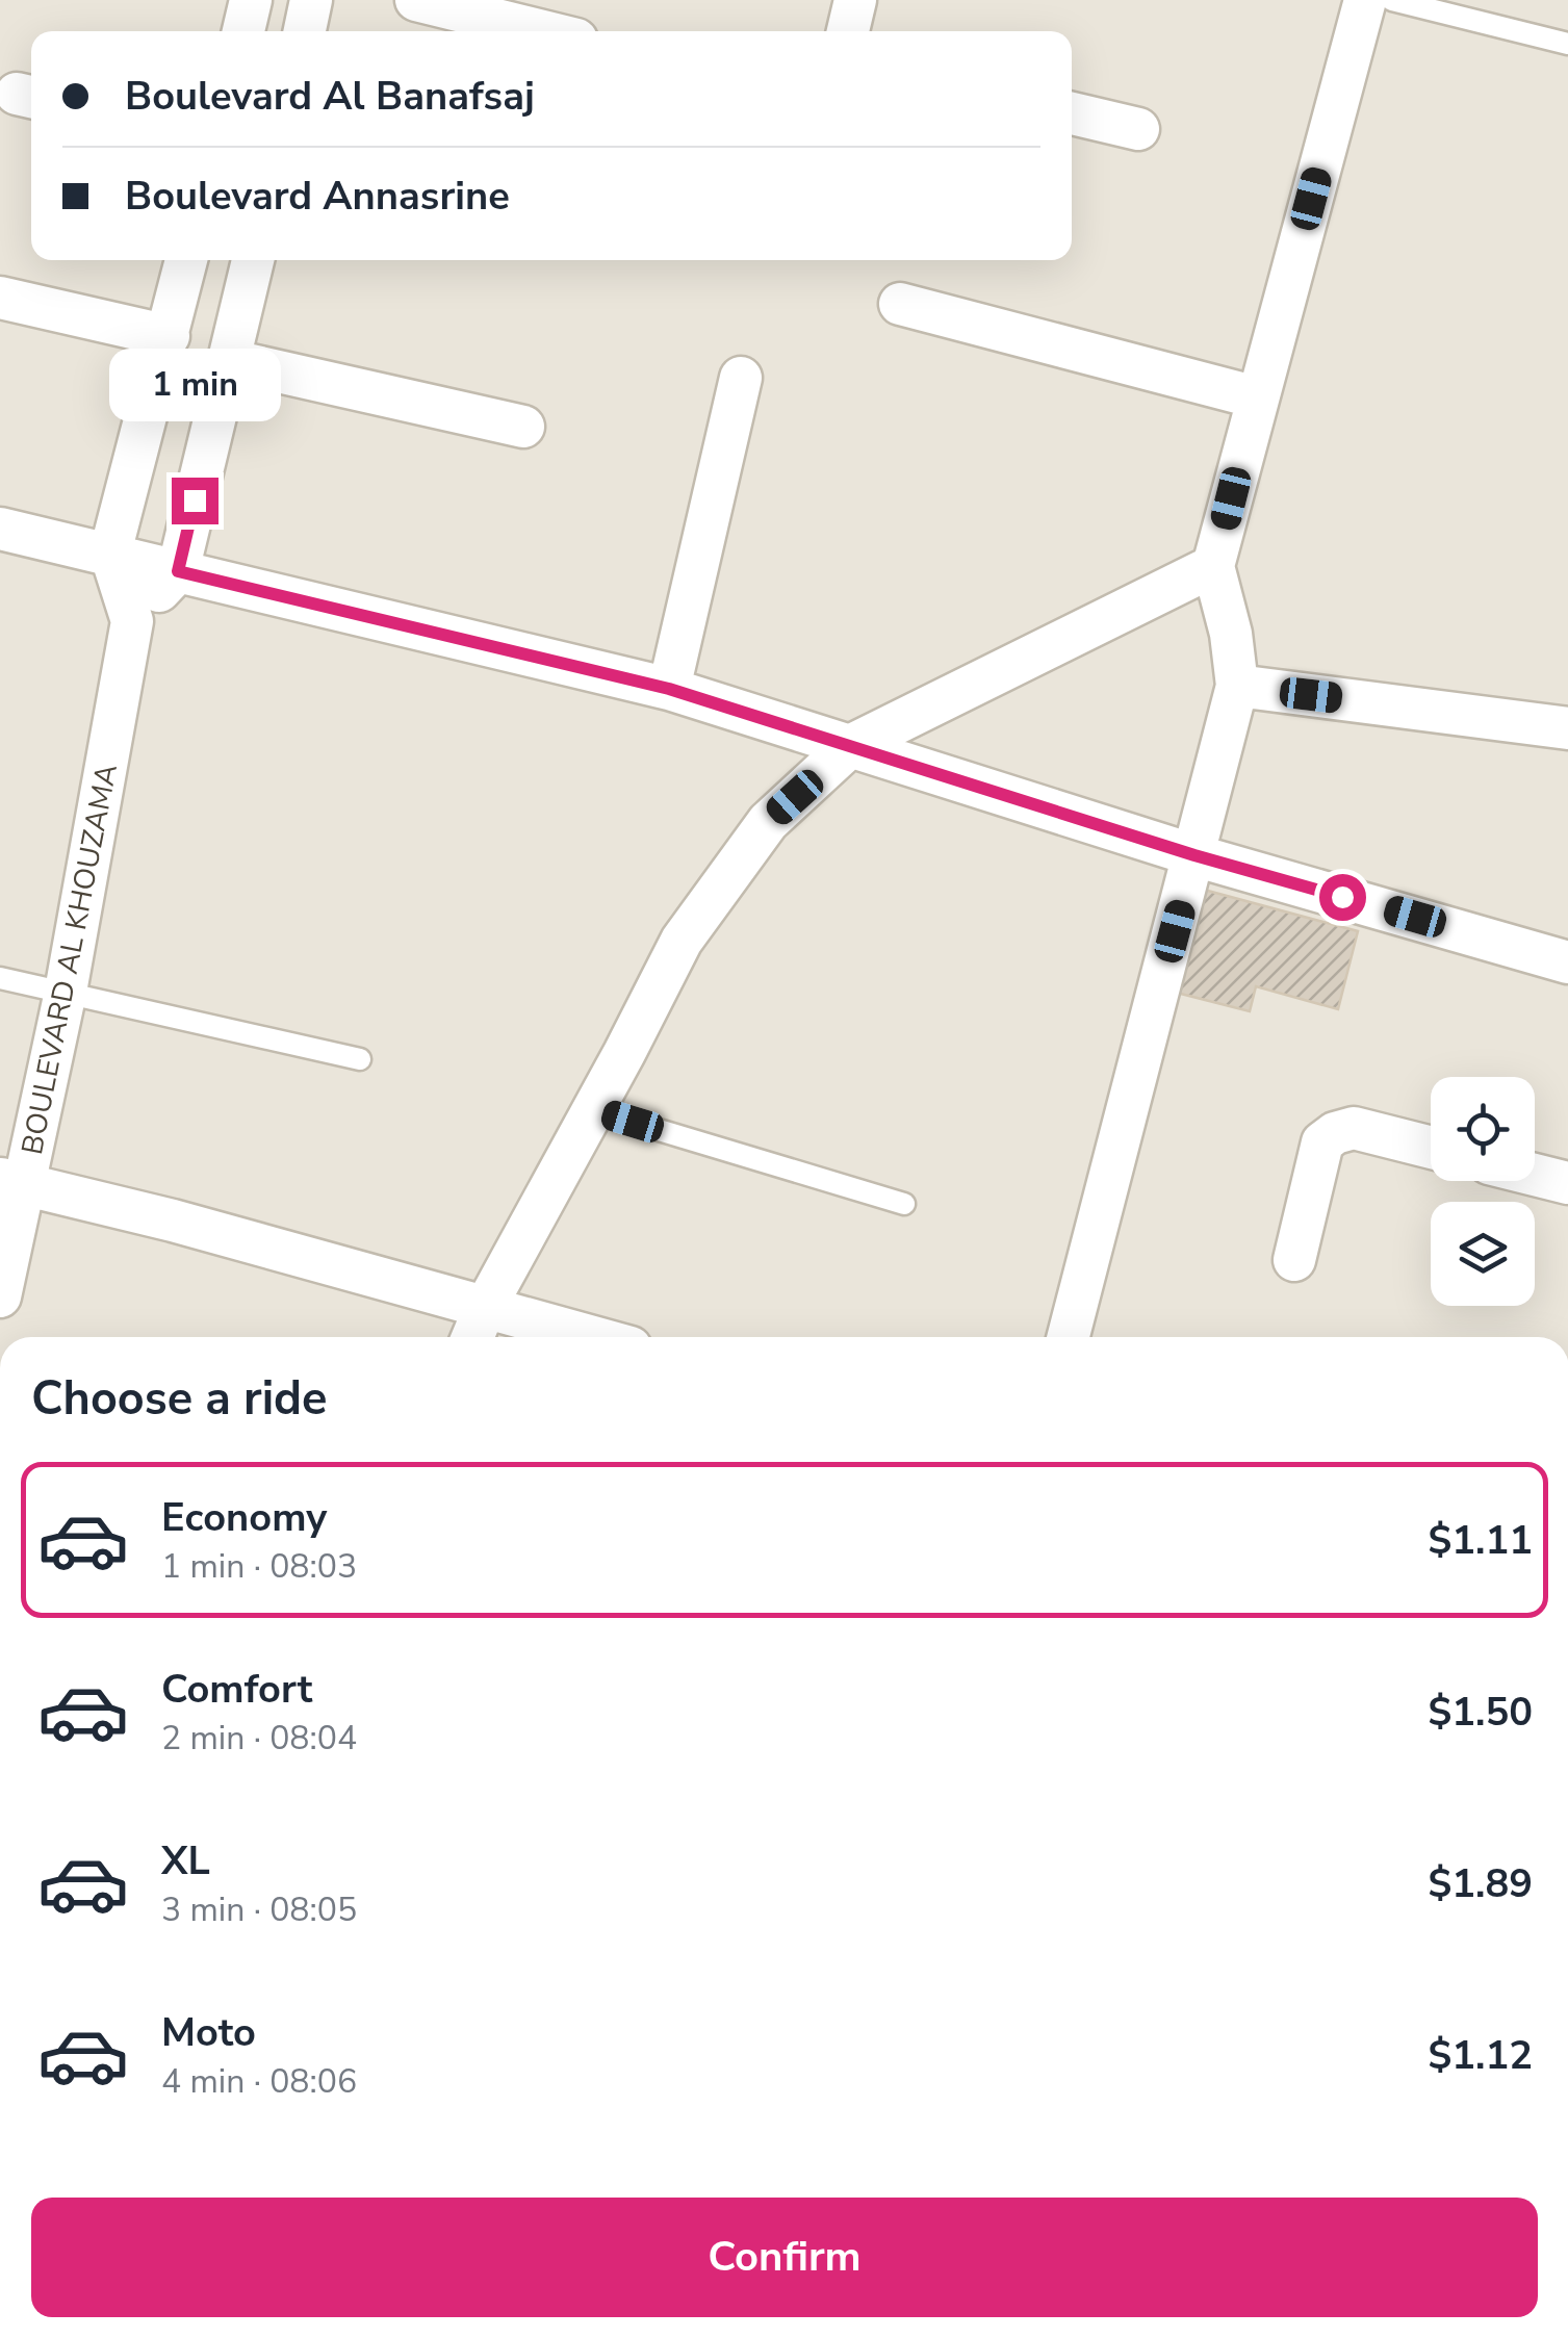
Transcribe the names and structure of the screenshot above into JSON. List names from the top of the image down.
{
  "streets": {
    "street": ["BOULEVARD AL KHOUZAMA"]
  },
  "page": {
    "banner": ["Boulevard Al Banafsaj", "Boulevard Annasrine"],
    "bubble": "1 min",
    "heading": "Choose a ride",
    "list": [
      {
        "name": "Economy",
        "note": "1 min · 08:03",
        "value": "$1.11"
      },
      {
        "name": "Comfort",
        "note": "2 min · 08:04",
        "value": "$1.50"
      },
      {
        "name": "XL",
        "note": "3 min · 08:05",
        "value": "$1.89"
      },
      {
        "name": "Moto",
        "note": "4 min · 08:06",
        "value": "$1.12"
      }
    ],
    "buttons": "Confirm"
  }
}
